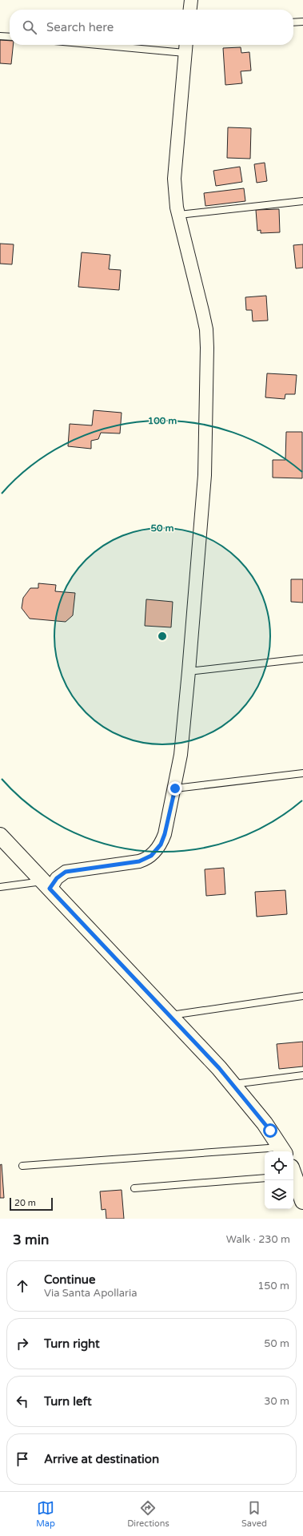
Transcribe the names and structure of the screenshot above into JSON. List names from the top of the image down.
{
  "scale_bar": "20 m",
  "page": {
    "search": "Search here",
    "scale": "20 m",
    "heading": ["3 min", "Walk · 230 m"],
    "list": [
      ["Continue", "Via Santa Apollaria", "150 m"],
      ["Turn right", "50 m"],
      ["Turn left", "30 m"],
      "Arrive at destination"
    ],
    "nav": ["Map", "Directions", "Saved"]
  },
  "rings": ["100 m", "50 m"]
}
